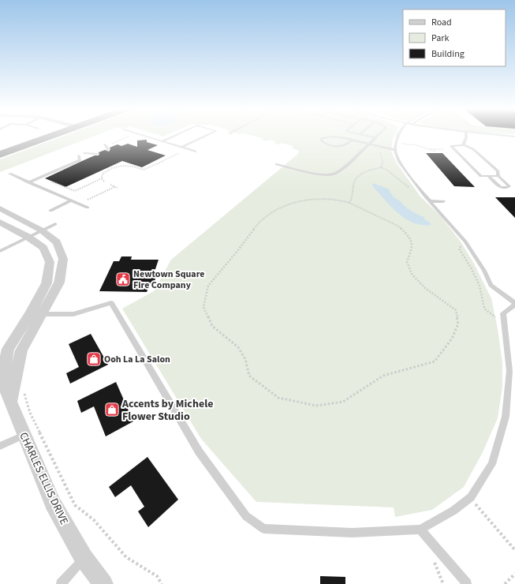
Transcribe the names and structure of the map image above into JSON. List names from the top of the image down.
{
  "streets": {
    "street": ["CHARLES ELLIS DRIVE"]
  },
  "places": {
    "public building": ["Newtown Square Fire Company"],
    "shop": ["Ooh La La Salon", "Accents by Michele Flower Studio"]
  },
  "legend": ["Road", "Park", "Building"]
}
